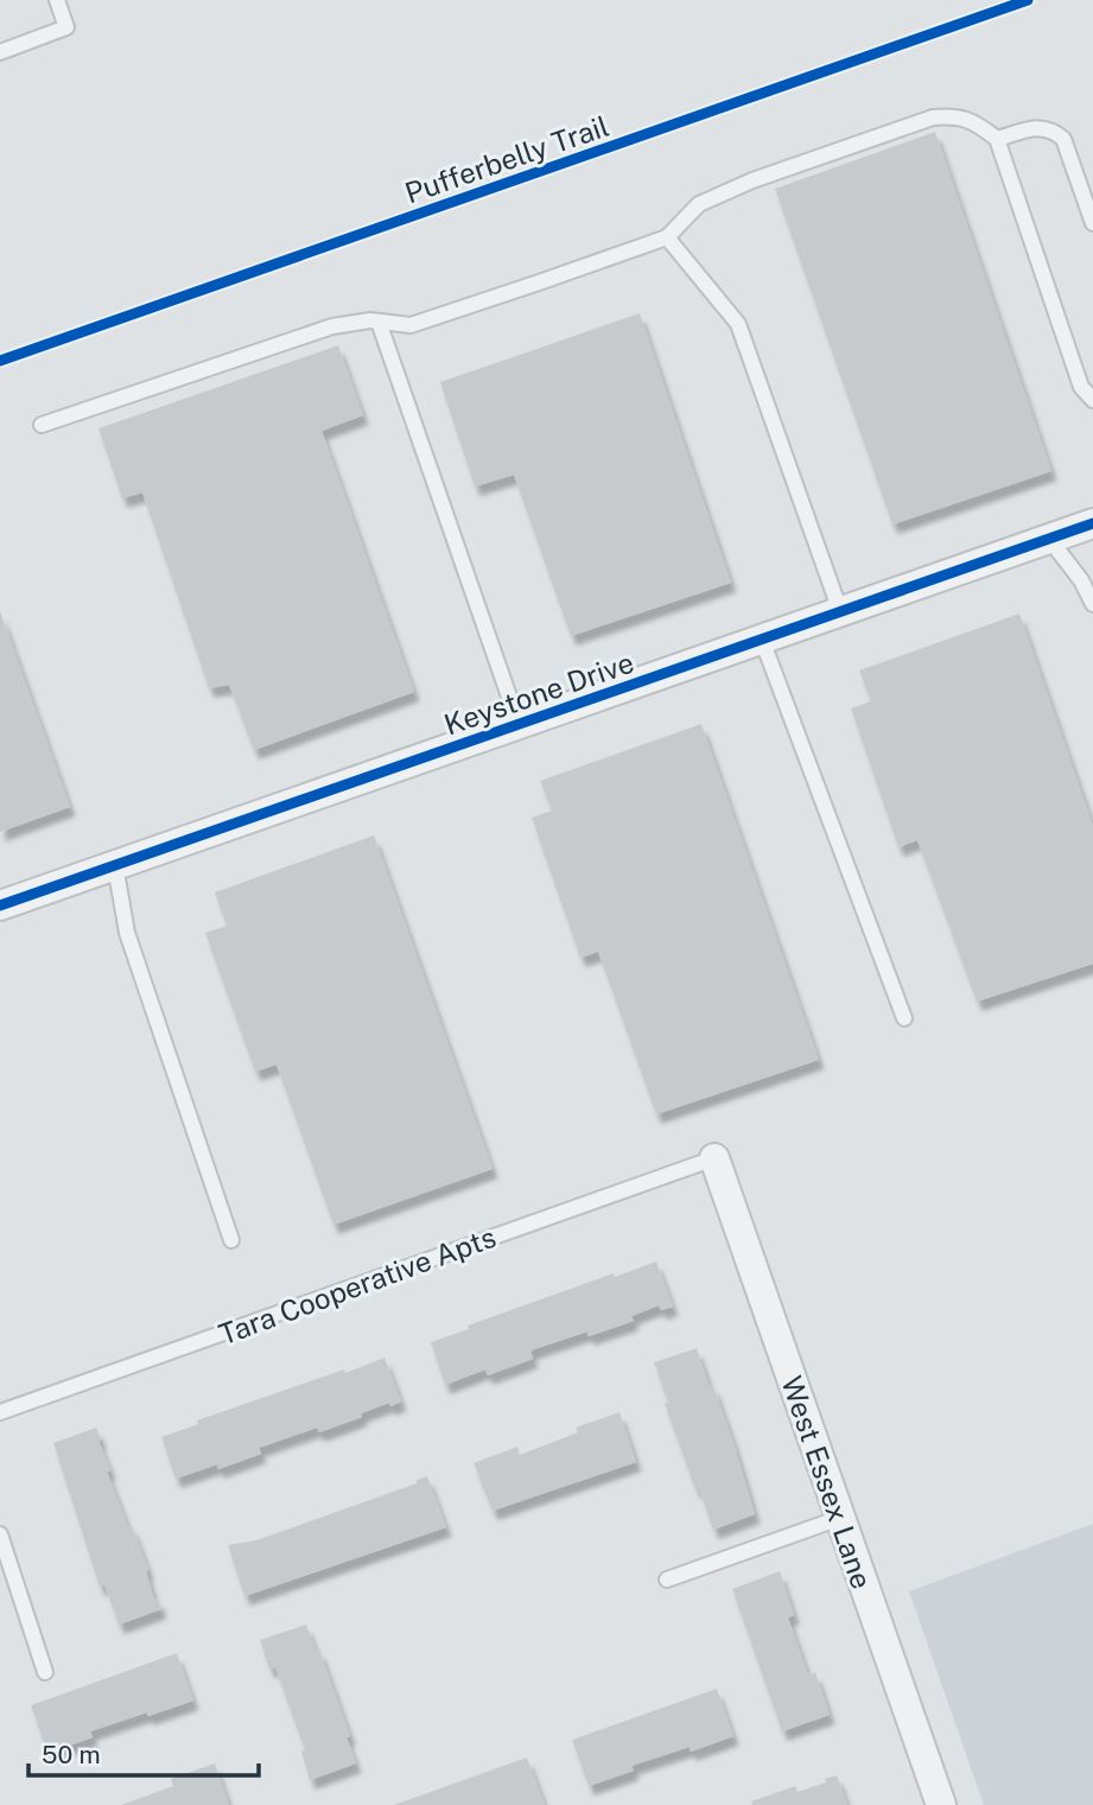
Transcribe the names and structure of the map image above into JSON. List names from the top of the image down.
{
  "streets": {
    "street": ["Keystone Drive", "West Essex Lane"],
    "lane": ["Tara Cooperative Apts"],
    "cycle path": ["Pufferbelly Trail"]
  },
  "crossings": [
    ["Tara Cooperative Apts", "West Essex Lane"]
  ],
  "scale_bar": "50 m"
}
